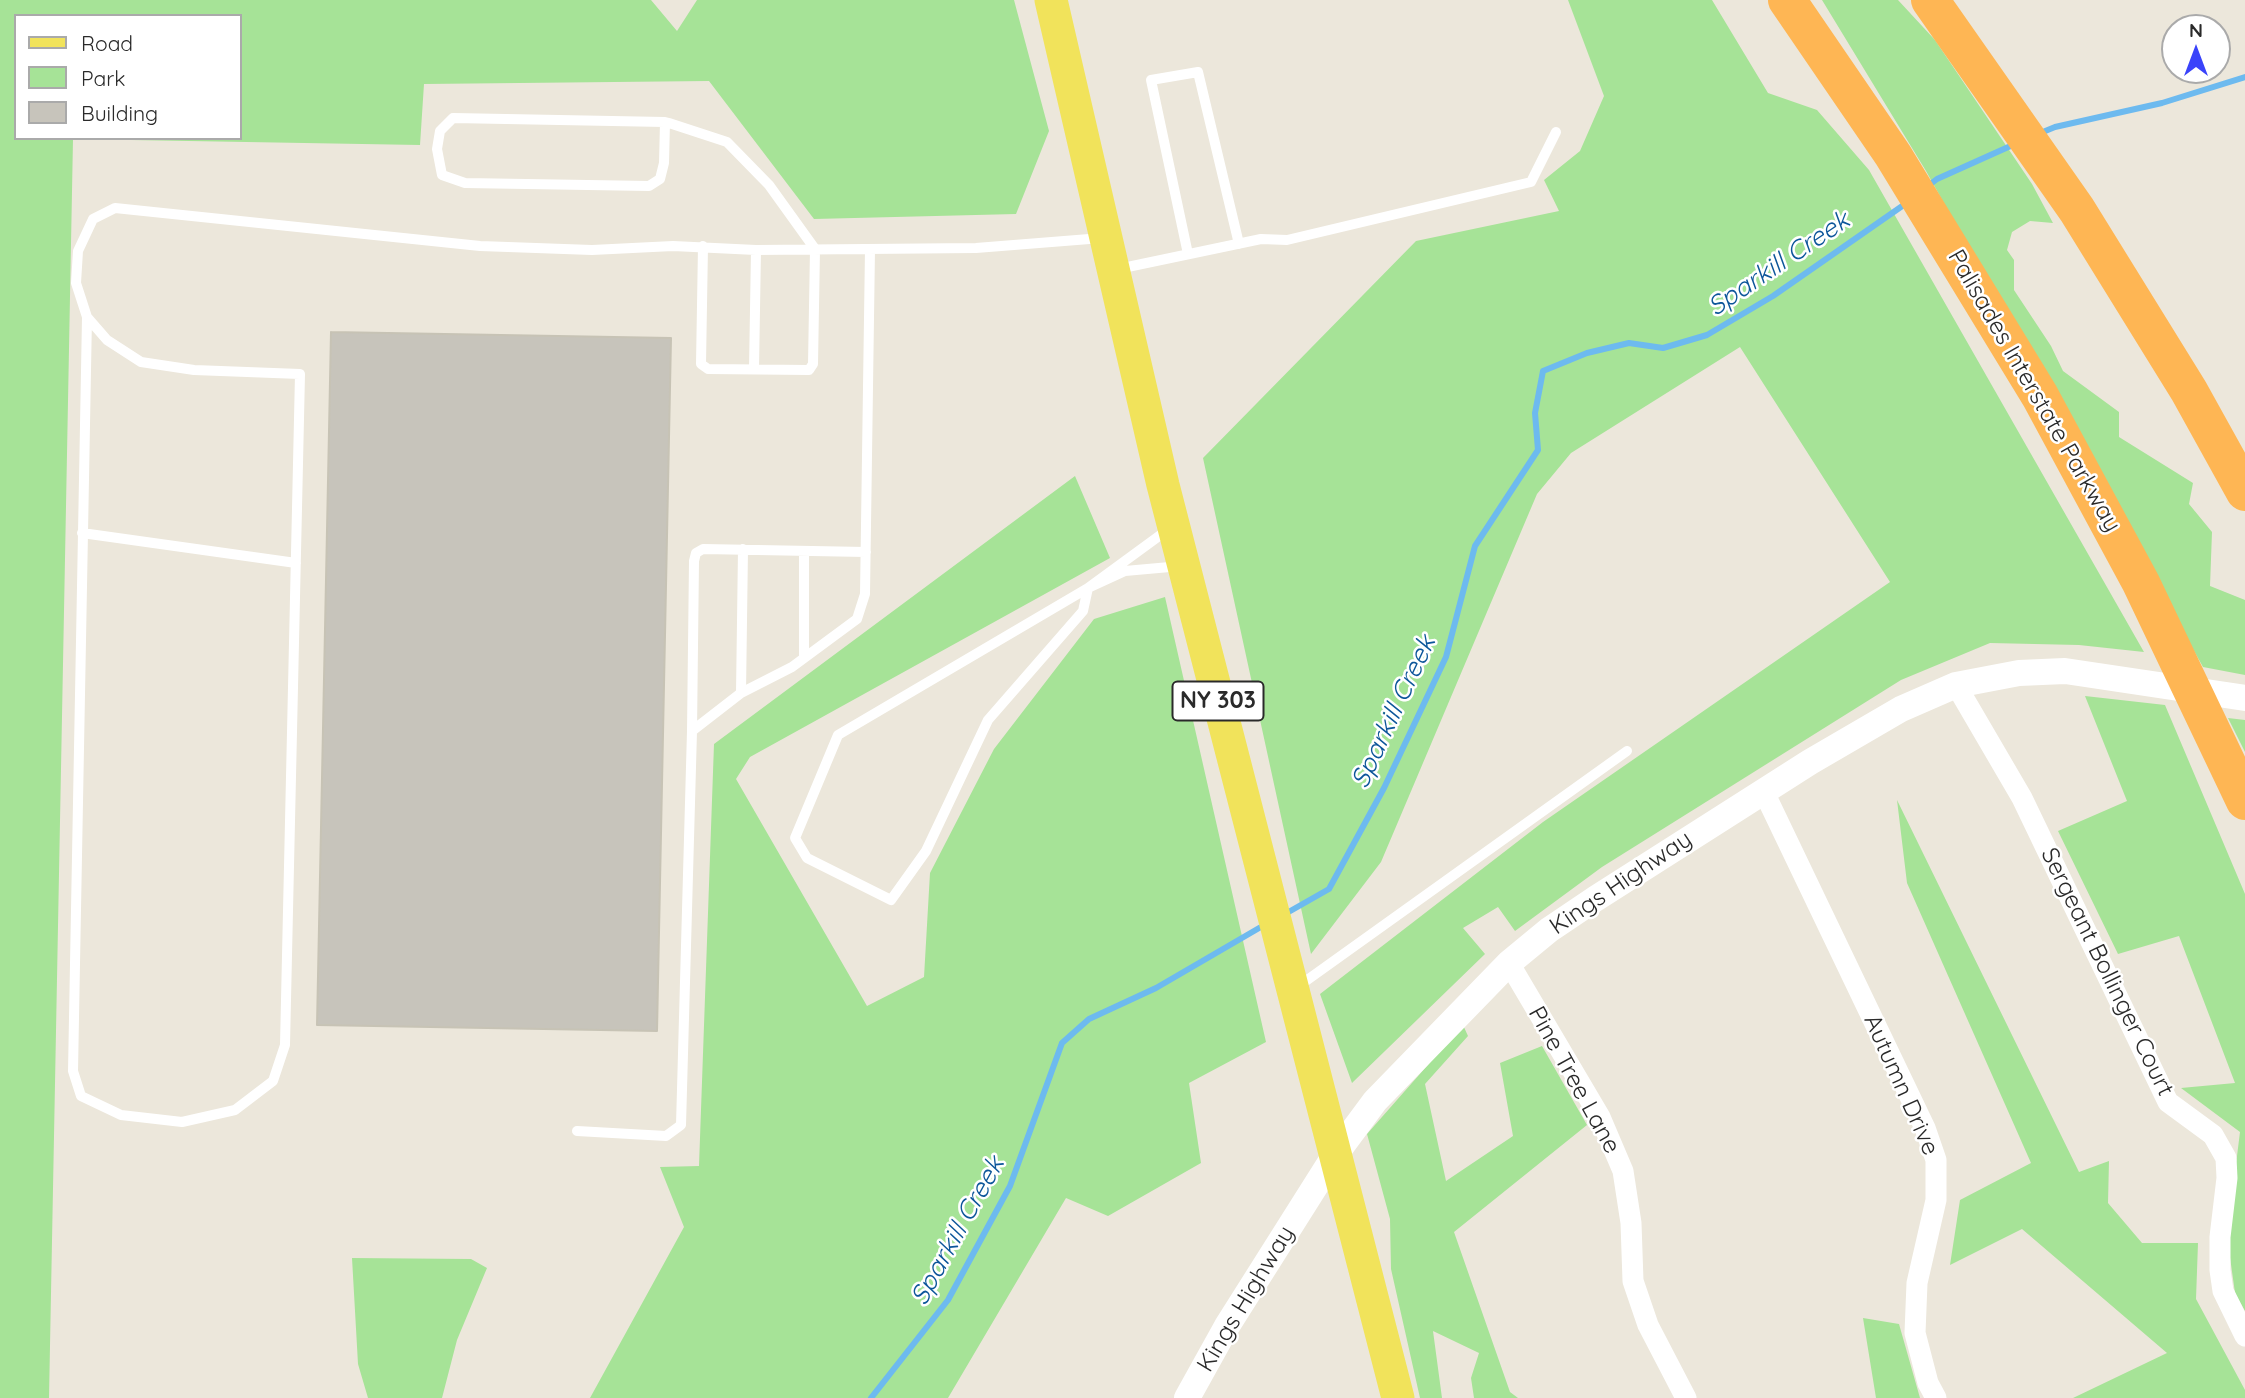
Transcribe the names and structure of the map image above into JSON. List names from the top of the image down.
{
  "streets": {
    "highway": ["Palisades Interstate Parkway"],
    "main road": ["NY 303"],
    "street": [
      "Kings Highway",
      "Sergeant Bollinger Court",
      "Pine Tree Lane",
      "Autumn Drive"
    ]
  },
  "crossings": [
    ["NY 303", "Kings Highway"],
    ["Kings Highway", "Sergeant Bollinger Court"],
    ["Kings Highway", "Pine Tree Lane"],
    ["Kings Highway", "Autumn Drive"]
  ],
  "water": ["Sparkill Creek"],
  "legend": ["Road", "Park", "Building"],
  "north": "top"
}
